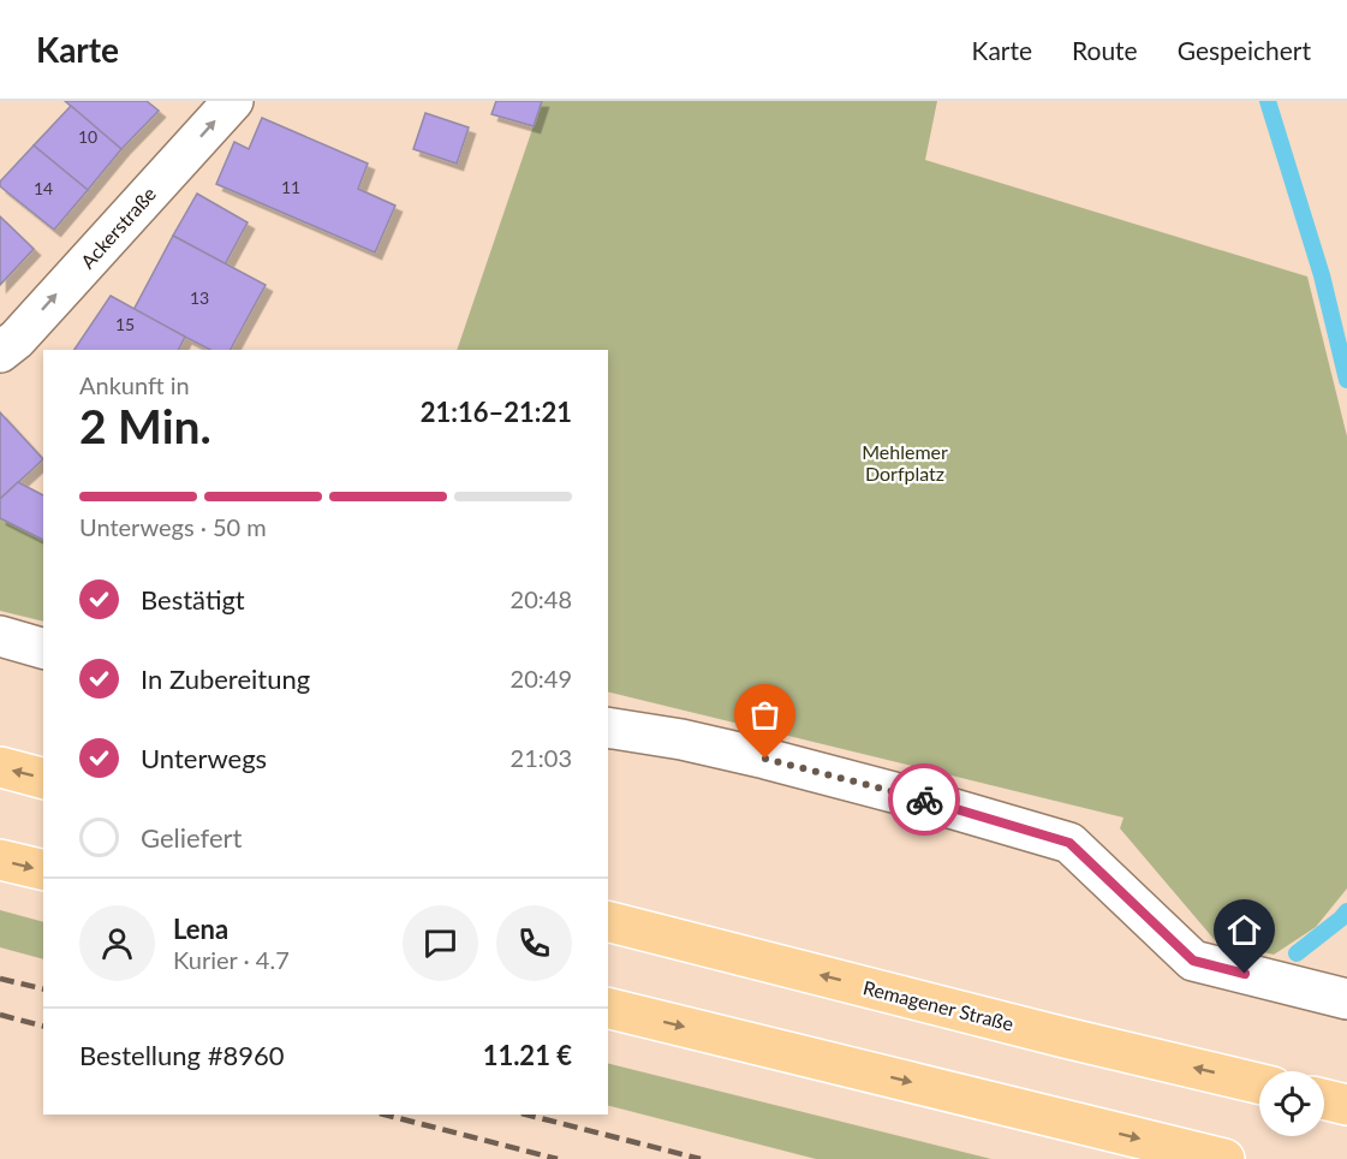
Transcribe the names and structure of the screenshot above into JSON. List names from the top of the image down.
{
  "streets": {
    "main road": ["Remagener Straße"],
    "street": ["Ackerstraße"]
  },
  "one_way": ["Ackerstraße"],
  "parks": ["Mehlemer Dorfplatz"],
  "house_numbers": [
    "10",
    "11",
    "14",
    "13",
    "15"
  ],
  "page": {
    "header": "Karte",
    "nav": ["Karte", "Route", "Gespeichert"],
    "heading": ["2 Min.", "Ankunft in", "21:16–21:21"],
    "panel": [
      "Lena",
      "Kurier · 4.7",
      "Bestellung #8960",
      "11.21 €"
    ],
    "bar": "Unterwegs · 50 m",
    "list": [
      ["Bestätigt", "20:48"],
      ["In Zubereitung", "20:49"],
      ["Unterwegs", "21:03"],
      "Geliefert"
    ]
  }
}
